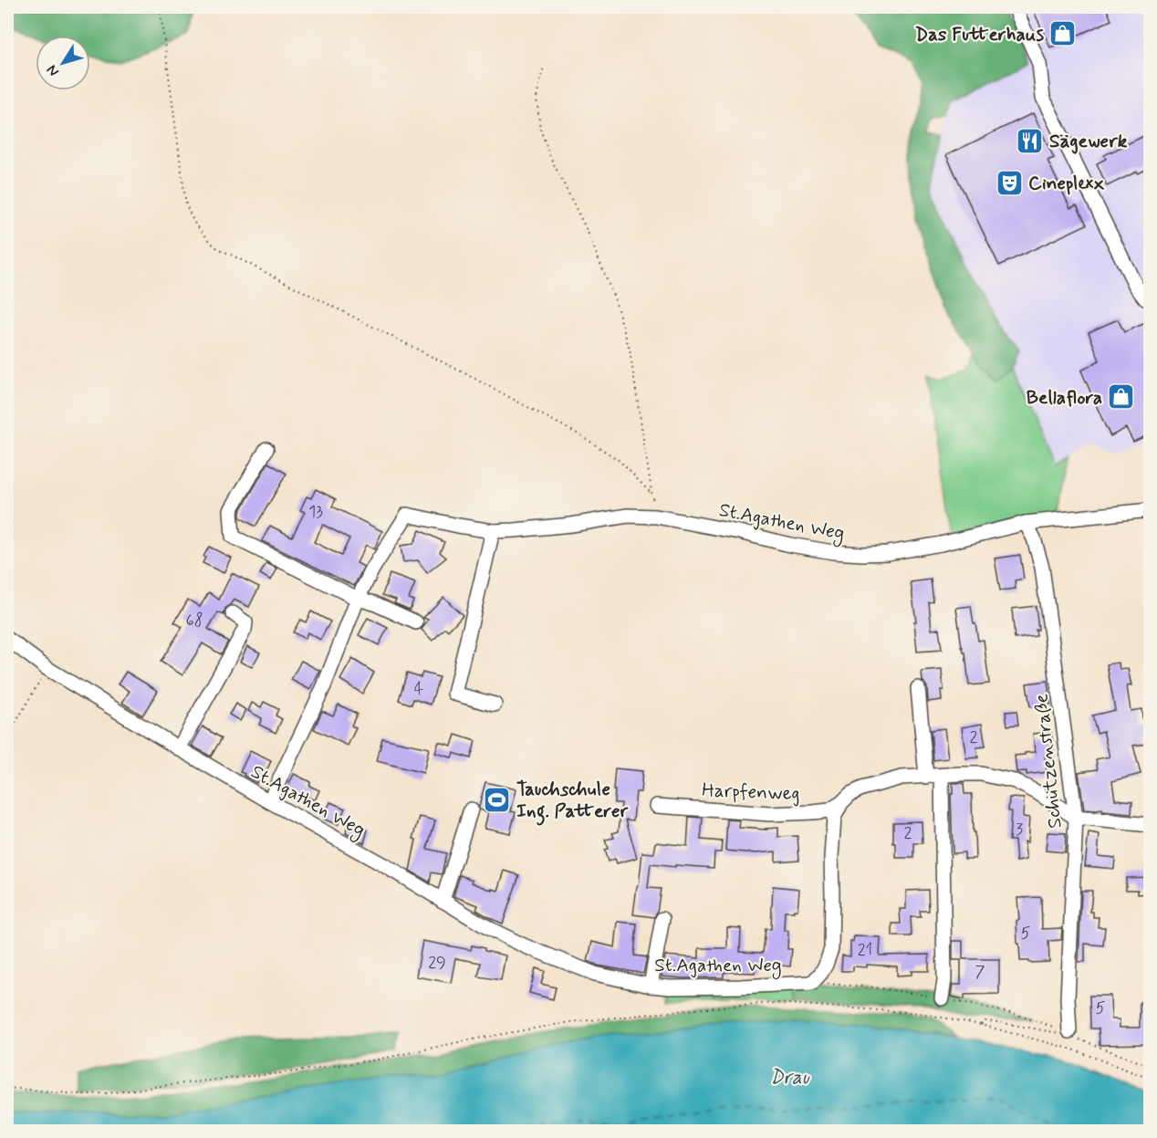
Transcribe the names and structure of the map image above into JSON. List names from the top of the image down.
{
  "streets": {
    "street": ["St.Agathen Weg", "Schützenstraße", "Harpfenweg"]
  },
  "crossings": [
    ["St.Agathen Weg", "Schützenstraße"]
  ],
  "water": ["Drau"],
  "places": {
    "shop": ["Das Futterhaus", "Bellaflora"],
    "restaurant": ["Sägewerk"],
    "theatre": ["Cineplexx"],
    "sports": ["Tauchschule Ing. Patterer"]
  },
  "house_numbers": [
    "13",
    "68",
    "4",
    "2",
    "3",
    "2",
    "5",
    "21",
    "29",
    "7",
    "5"
  ],
  "north": "bottom left"
}
